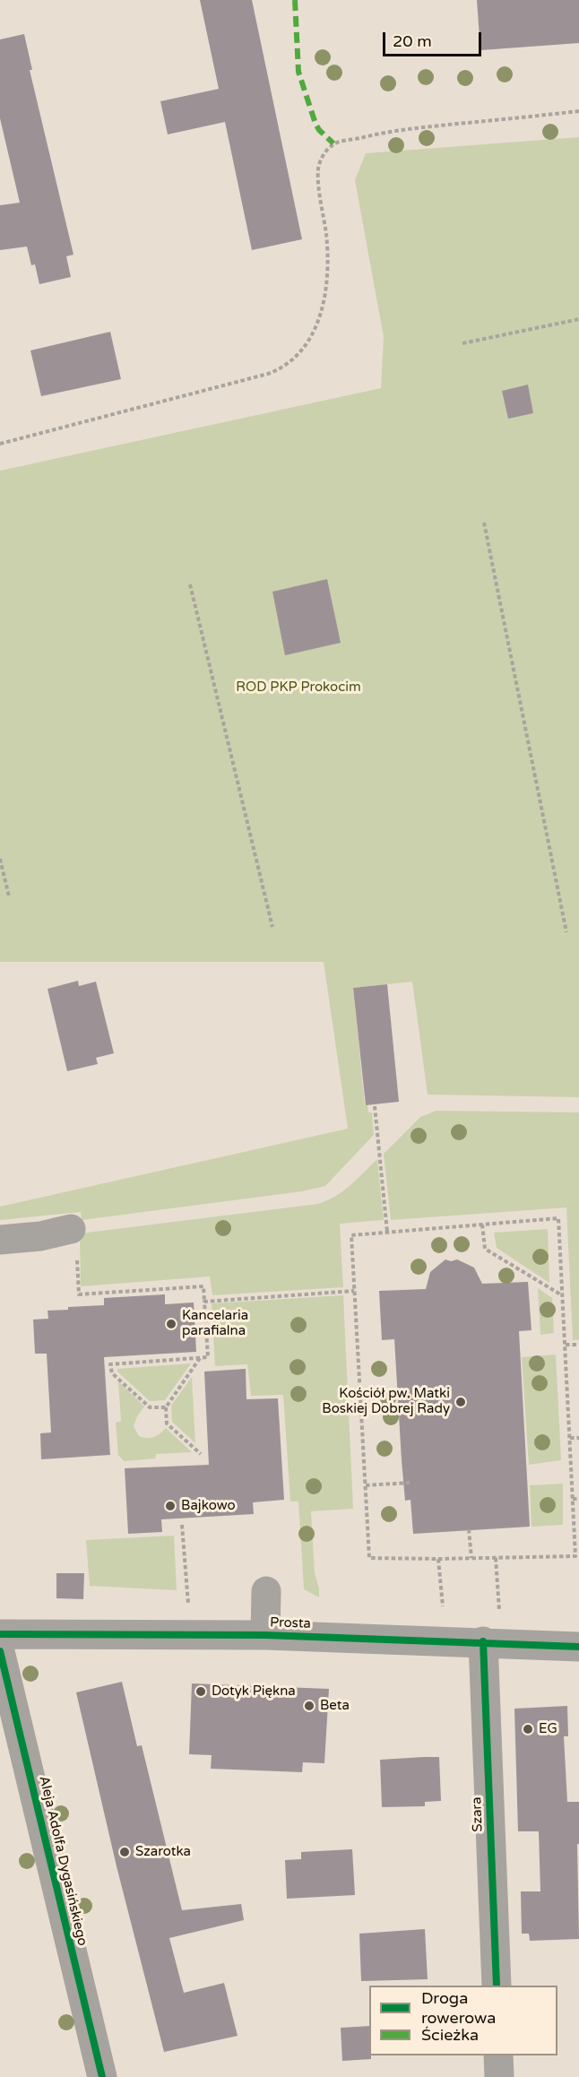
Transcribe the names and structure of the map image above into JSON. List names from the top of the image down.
{
  "streets": {
    "street": ["Prosta", "Szara", "Aleja Adolfa Dygasińskiego"]
  },
  "crossings": [
    ["Prosta", "Szara"]
  ],
  "parks": ["ROD PKP Prokocim"],
  "places": [
    "Kancelaria parafialna",
    "Kościół pw. Matki Boskiej Dobrej Rady",
    "Bajkowo",
    "Dotyk Piękna",
    "Beta",
    "EG",
    "Szarotka"
  ],
  "legend": ["Droga rowerowa", "Ścieżka"],
  "scale_bar": "20 m"
}
